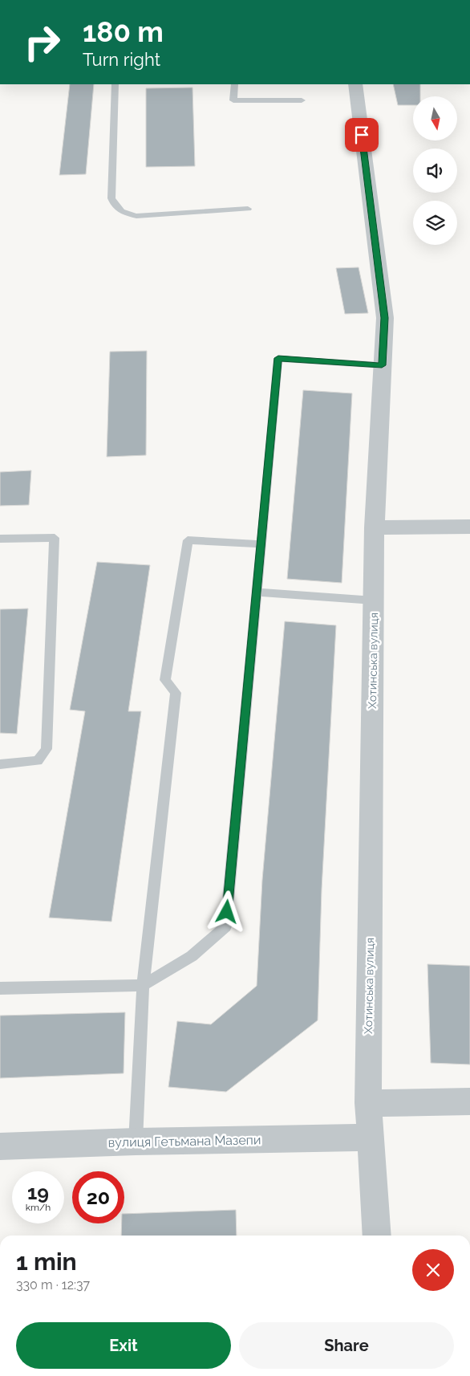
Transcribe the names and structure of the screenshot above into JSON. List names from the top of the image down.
{
  "streets": {
    "street": ["Хотинська вулиця", "вулиця Гетьмана Мазепи"]
  },
  "crossings": [
    ["Хотинська вулиця", "вулиця Гетьмана Мазепи"]
  ],
  "north": "bottom",
  "page": {
    "turn": ["180 m", "Turn right"],
    "speed": "19 km/h",
    "limit": "20",
    "heading": ["1 min", "330 m · 12:37"],
    "buttons": ["Exit", "Share"]
  }
}
